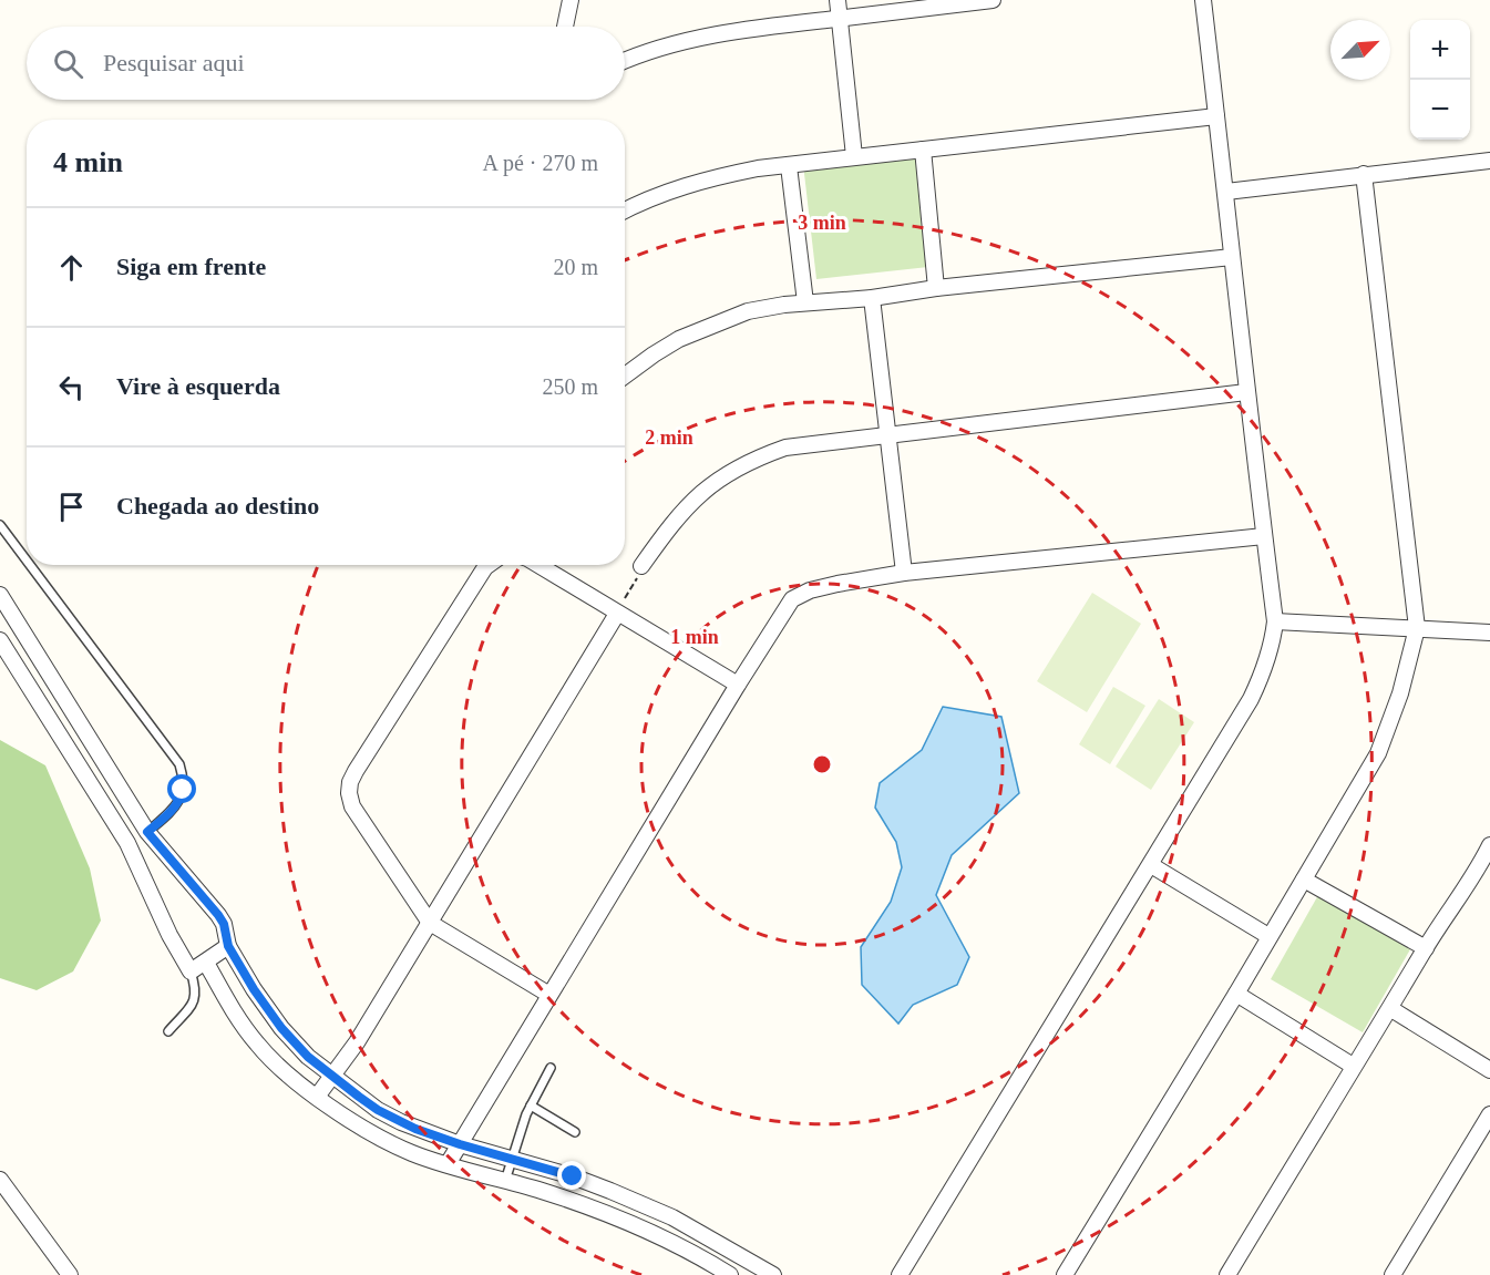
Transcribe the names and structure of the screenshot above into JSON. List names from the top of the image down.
{
  "north": "top right",
  "page": {
    "map_buttons": ["+", "−"],
    "search": "Pesquisar aqui",
    "heading": ["4 min", "A pé · 270 m"],
    "list": [
      ["Siga em frente", "20 m"],
      ["Vire à esquerda", "250 m"],
      "Chegada ao destino"
    ]
  },
  "rings": ["3 min", "2 min", "1 min"]
}
